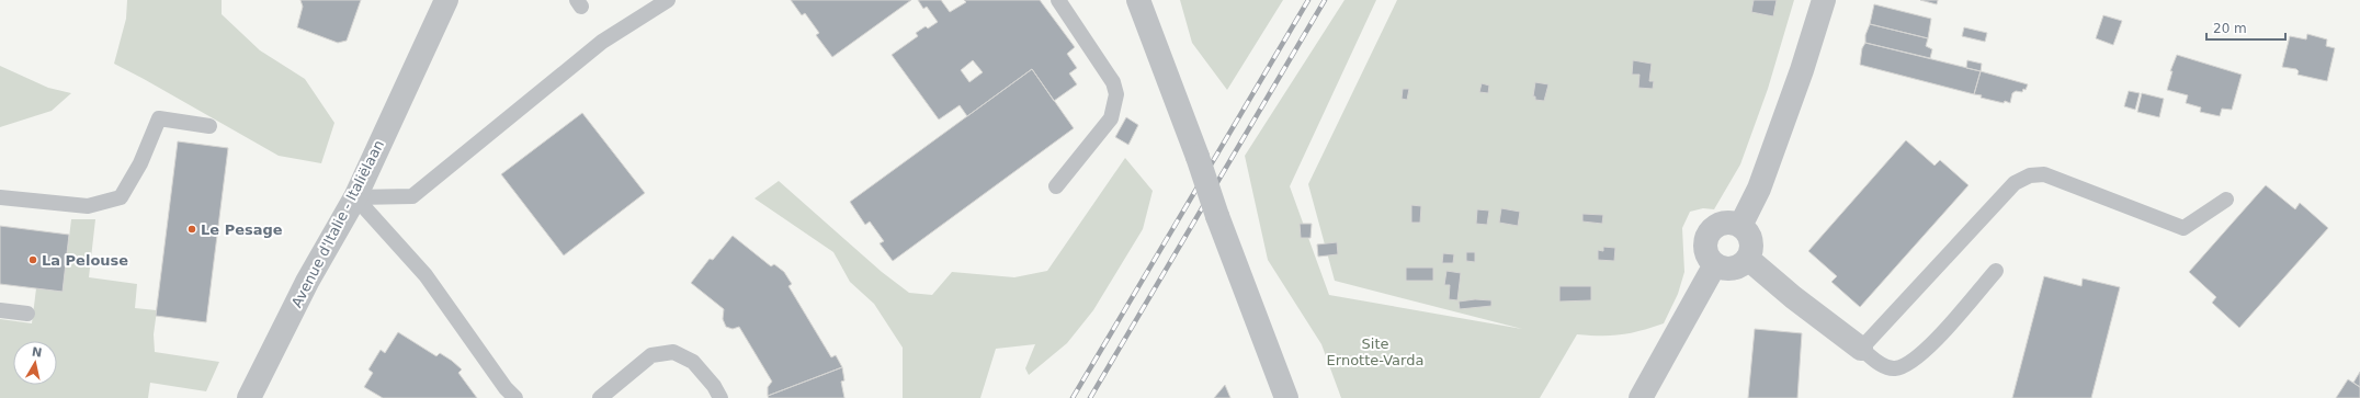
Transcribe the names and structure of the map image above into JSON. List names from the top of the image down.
{
  "streets": {
    "street": ["Avenue d'Italie - Italiëlaan"]
  },
  "parks": ["Site Ernotte-Varda"],
  "places": ["Le Pesage", "La Pelouse"],
  "scale_bar": "20 m",
  "north": "top"
}
